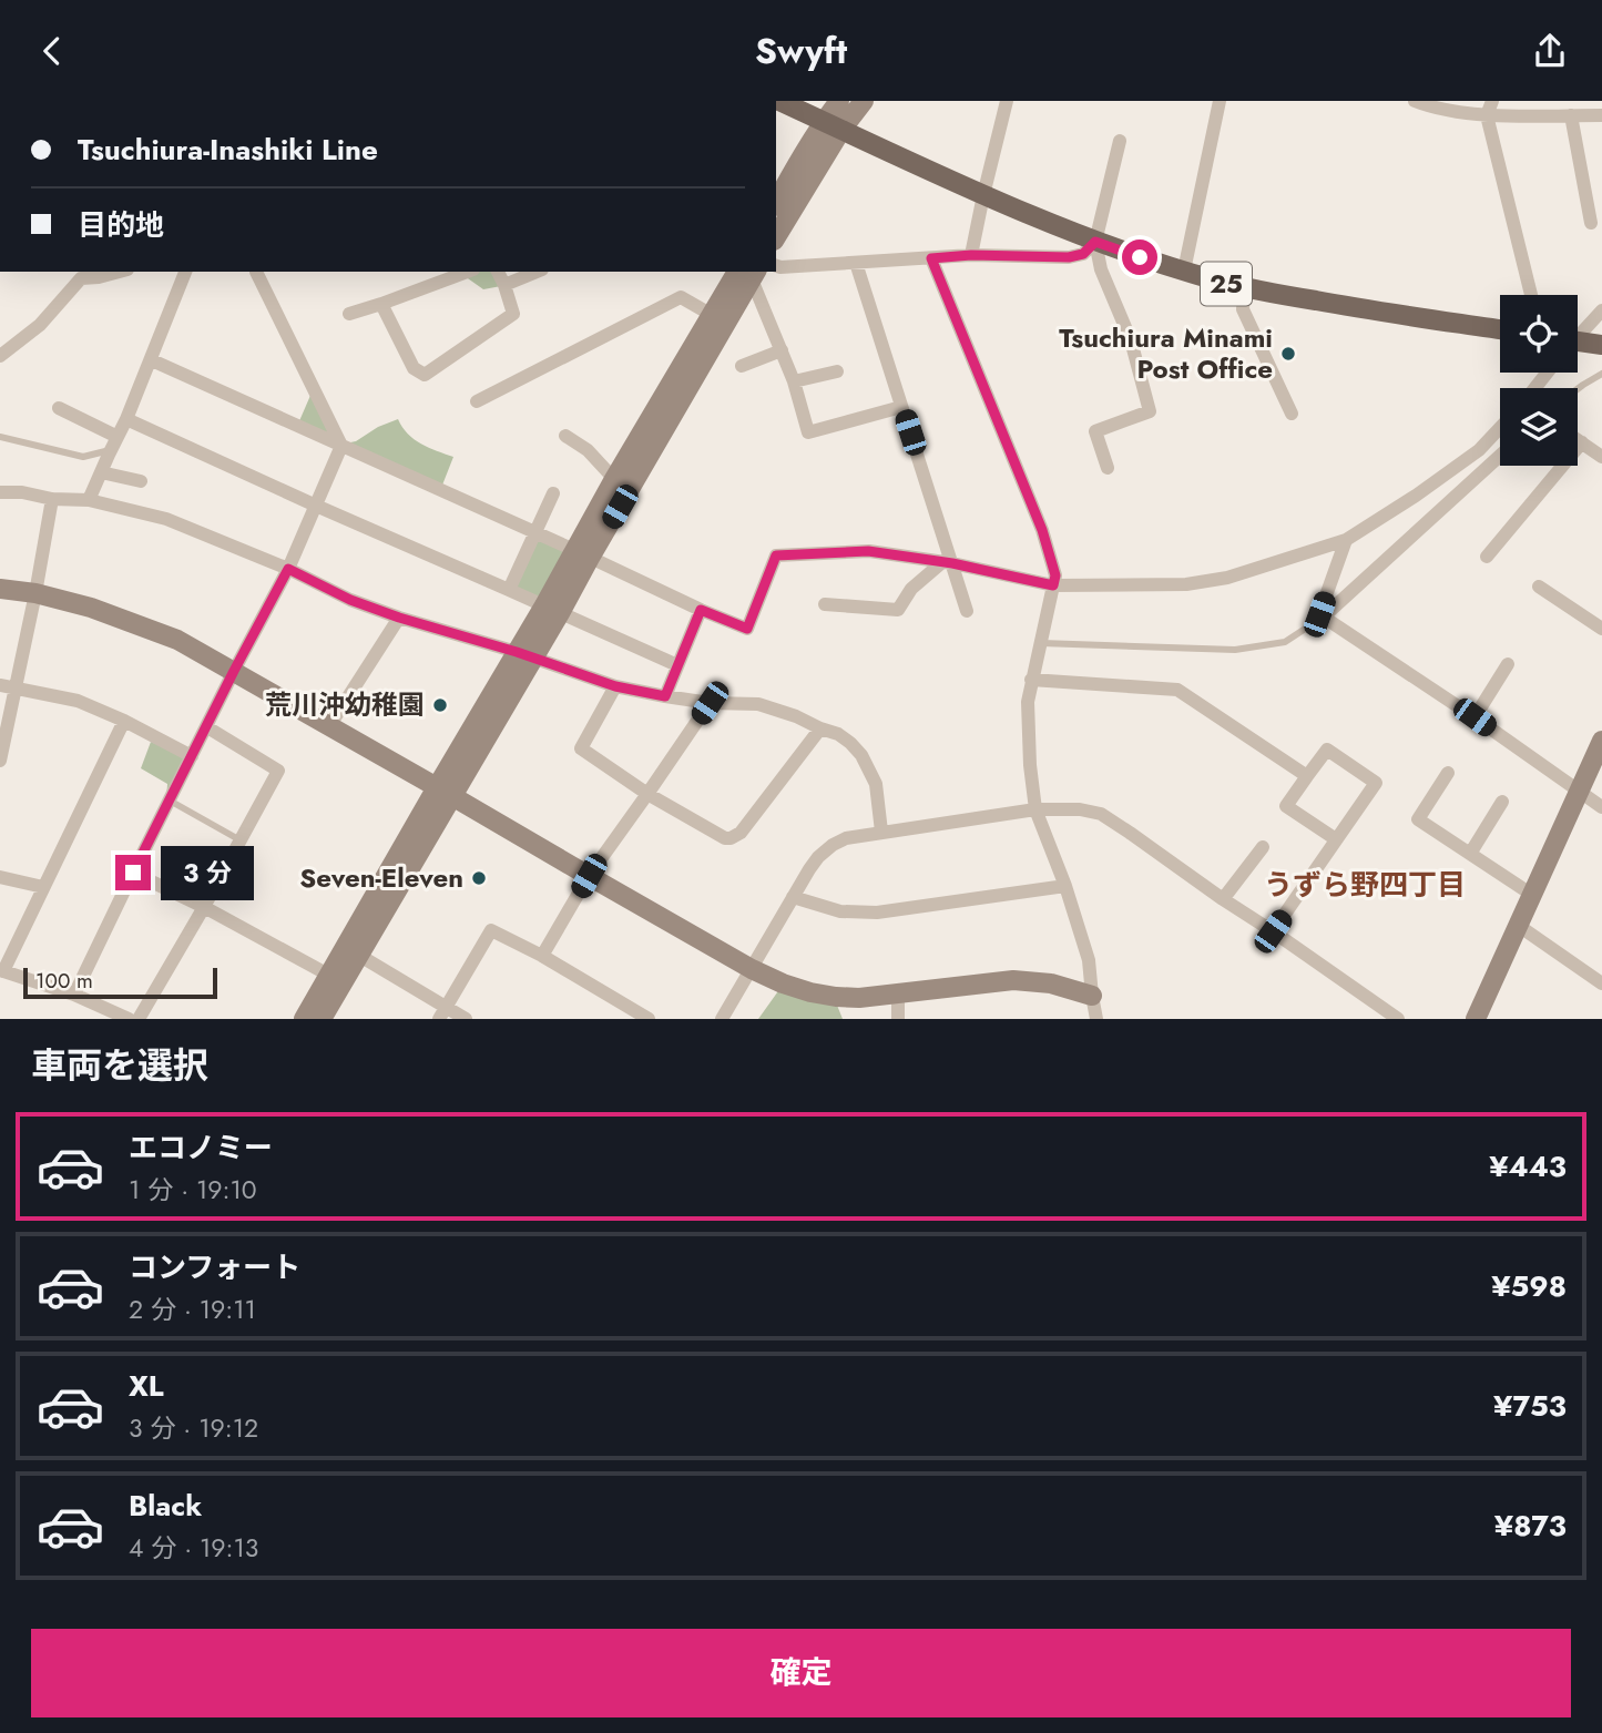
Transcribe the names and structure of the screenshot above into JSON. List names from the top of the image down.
{
  "streets": {
    "main road": ["25"]
  },
  "districts": ["うずら野四丁目"],
  "places": ["Tsuchiura Minami Post Office", "荒川沖幼稚園", "Seven-Eleven"],
  "scale_bar": "100 m",
  "page": {
    "header": "Swyft",
    "banner": ["Tsuchiura-Inashiki Line", "目的地"],
    "bubble": "3 分",
    "scale": "100 m",
    "heading": "車両を選択",
    "list": [
      {
        "name": "エコノミー",
        "note": "1 分 · 19:10",
        "value": "¥443"
      },
      {
        "name": "コンフォート",
        "note": "2 分 · 19:11",
        "value": "¥598"
      },
      {
        "name": "XL",
        "note": "3 分 · 19:12",
        "value": "¥753"
      },
      {
        "name": "Black",
        "note": "4 分 · 19:13",
        "value": "¥873"
      }
    ],
    "buttons": "確定"
  }
}
